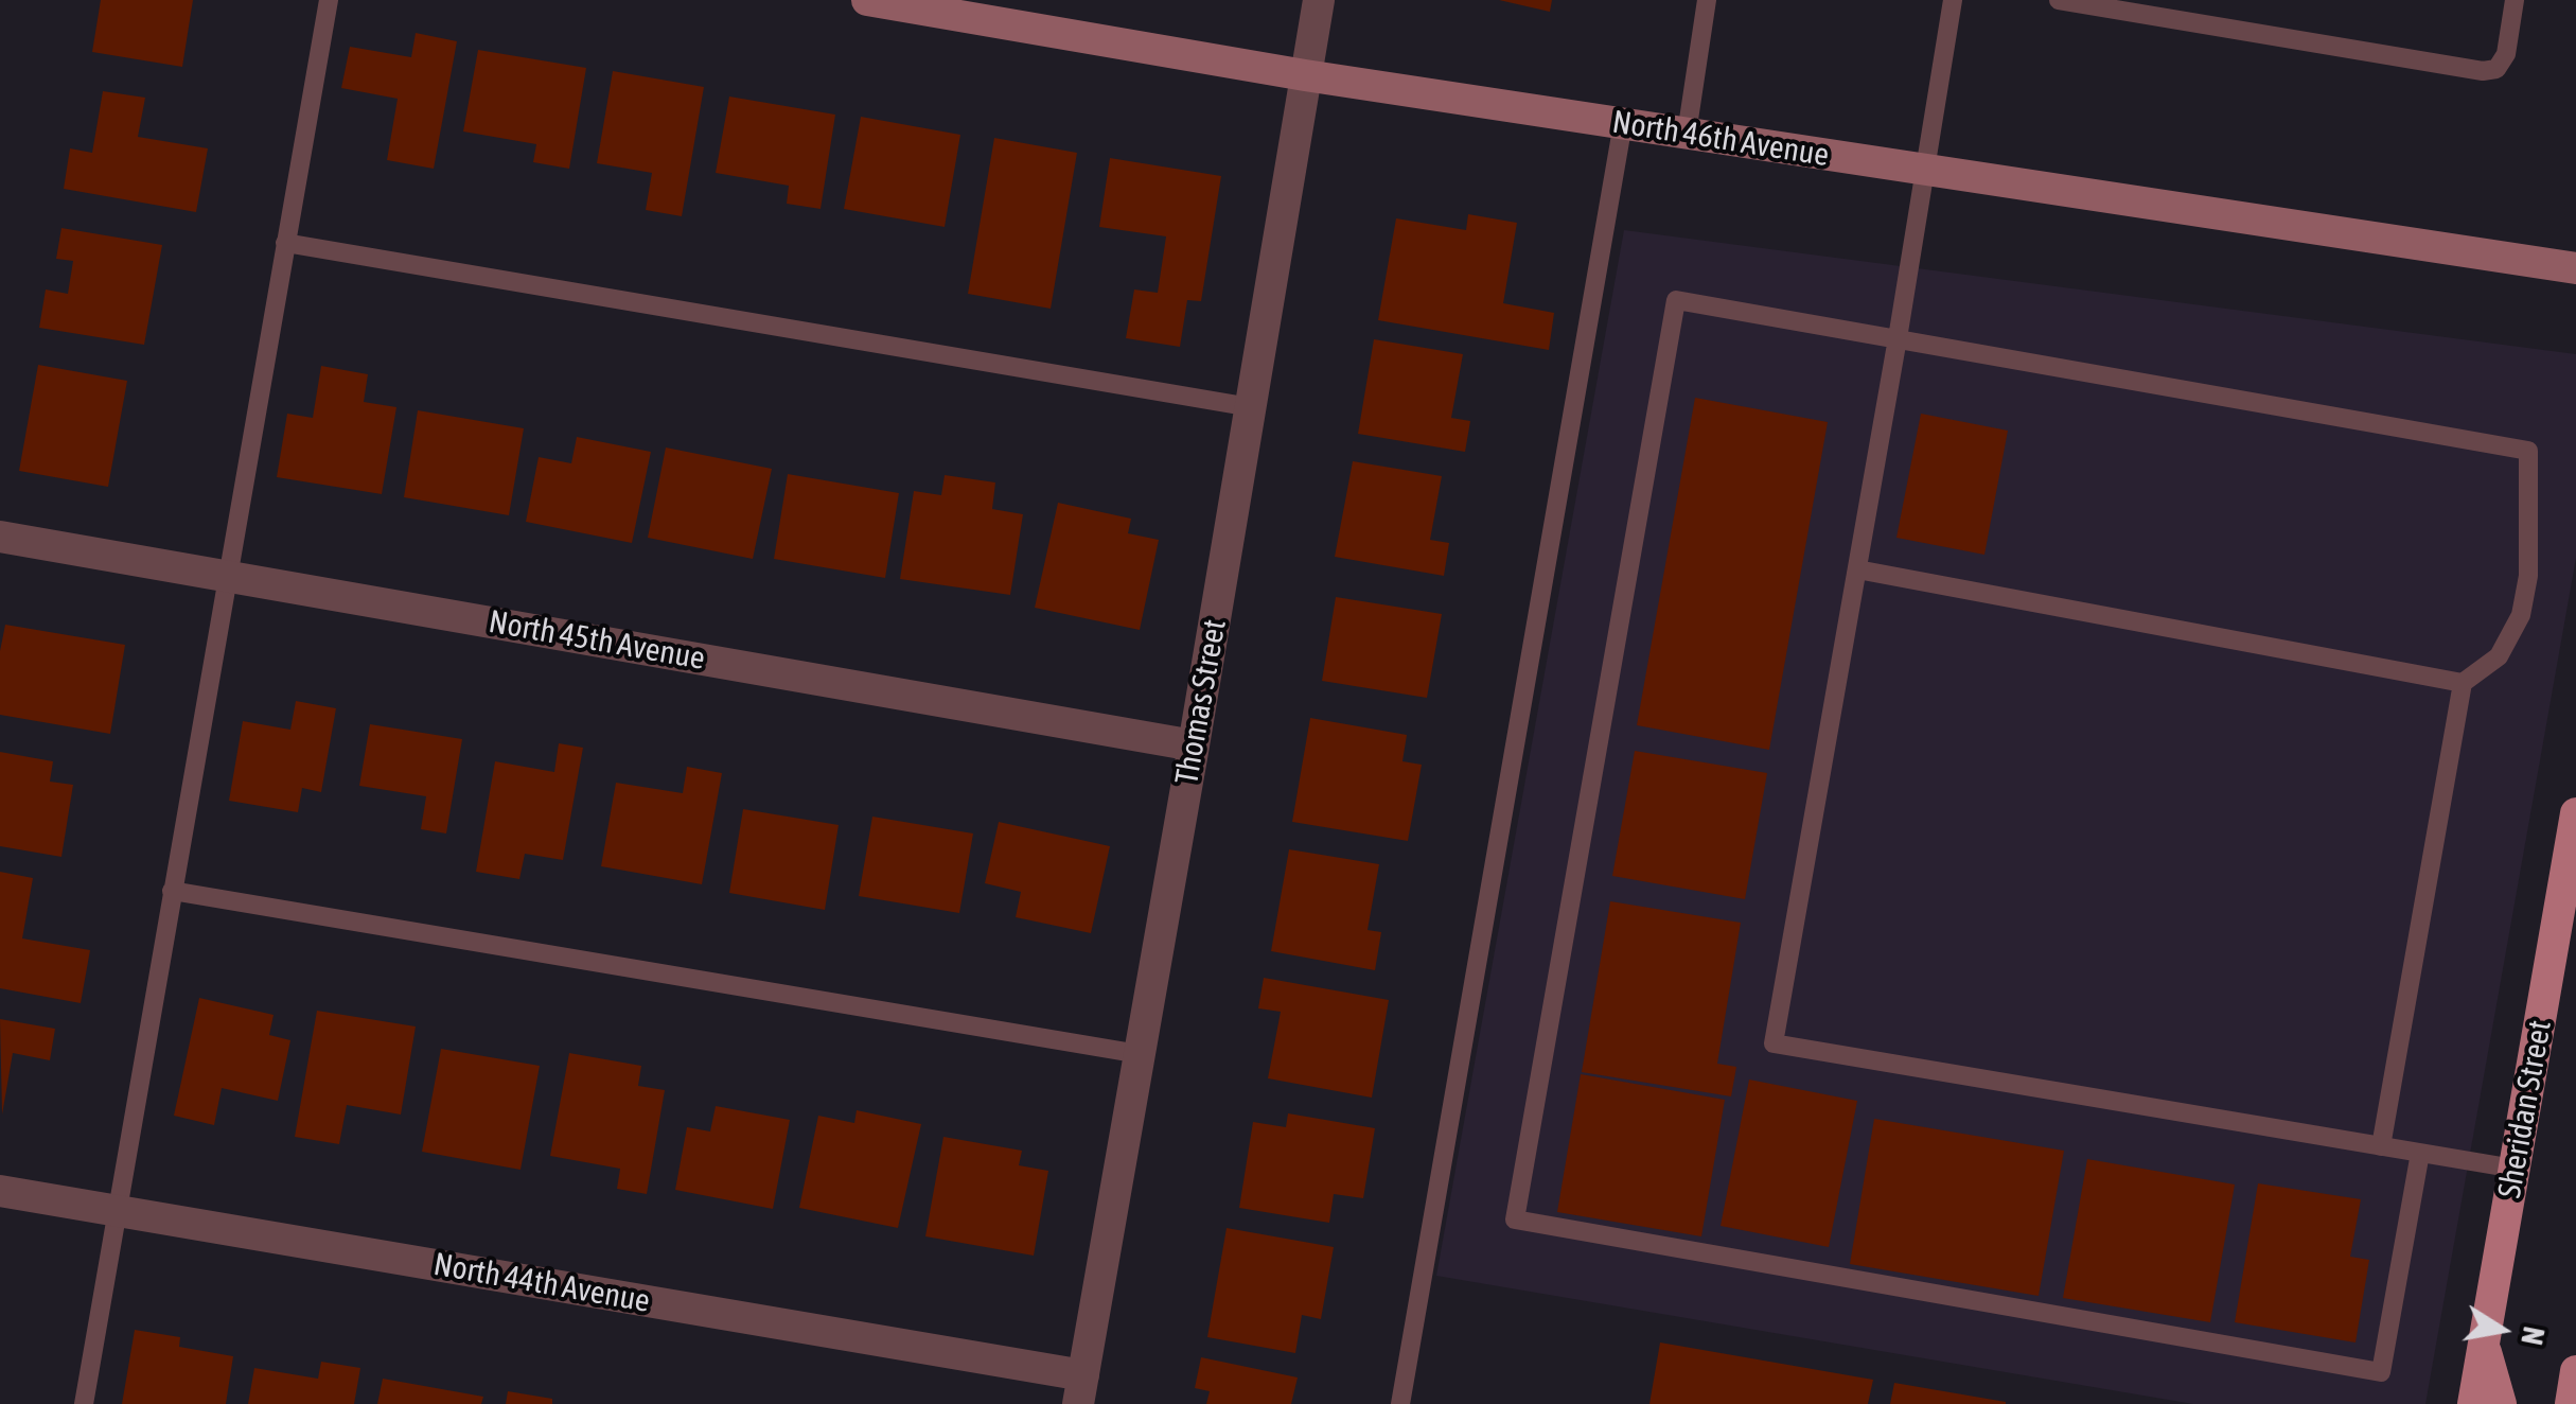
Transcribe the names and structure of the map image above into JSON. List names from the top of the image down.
{
  "streets": {
    "main road": ["Sheridan Street"],
    "street": [
      "North 46th Avenue",
      "North 45th Avenue",
      "Thomas Street",
      "North 44th Avenue"
    ]
  },
  "crossings": [
    ["North 46th Avenue", "Thomas Street"],
    ["North 45th Avenue", "Thomas Street"],
    ["Thomas Street", "North 44th Avenue"]
  ],
  "north": "right"
}
